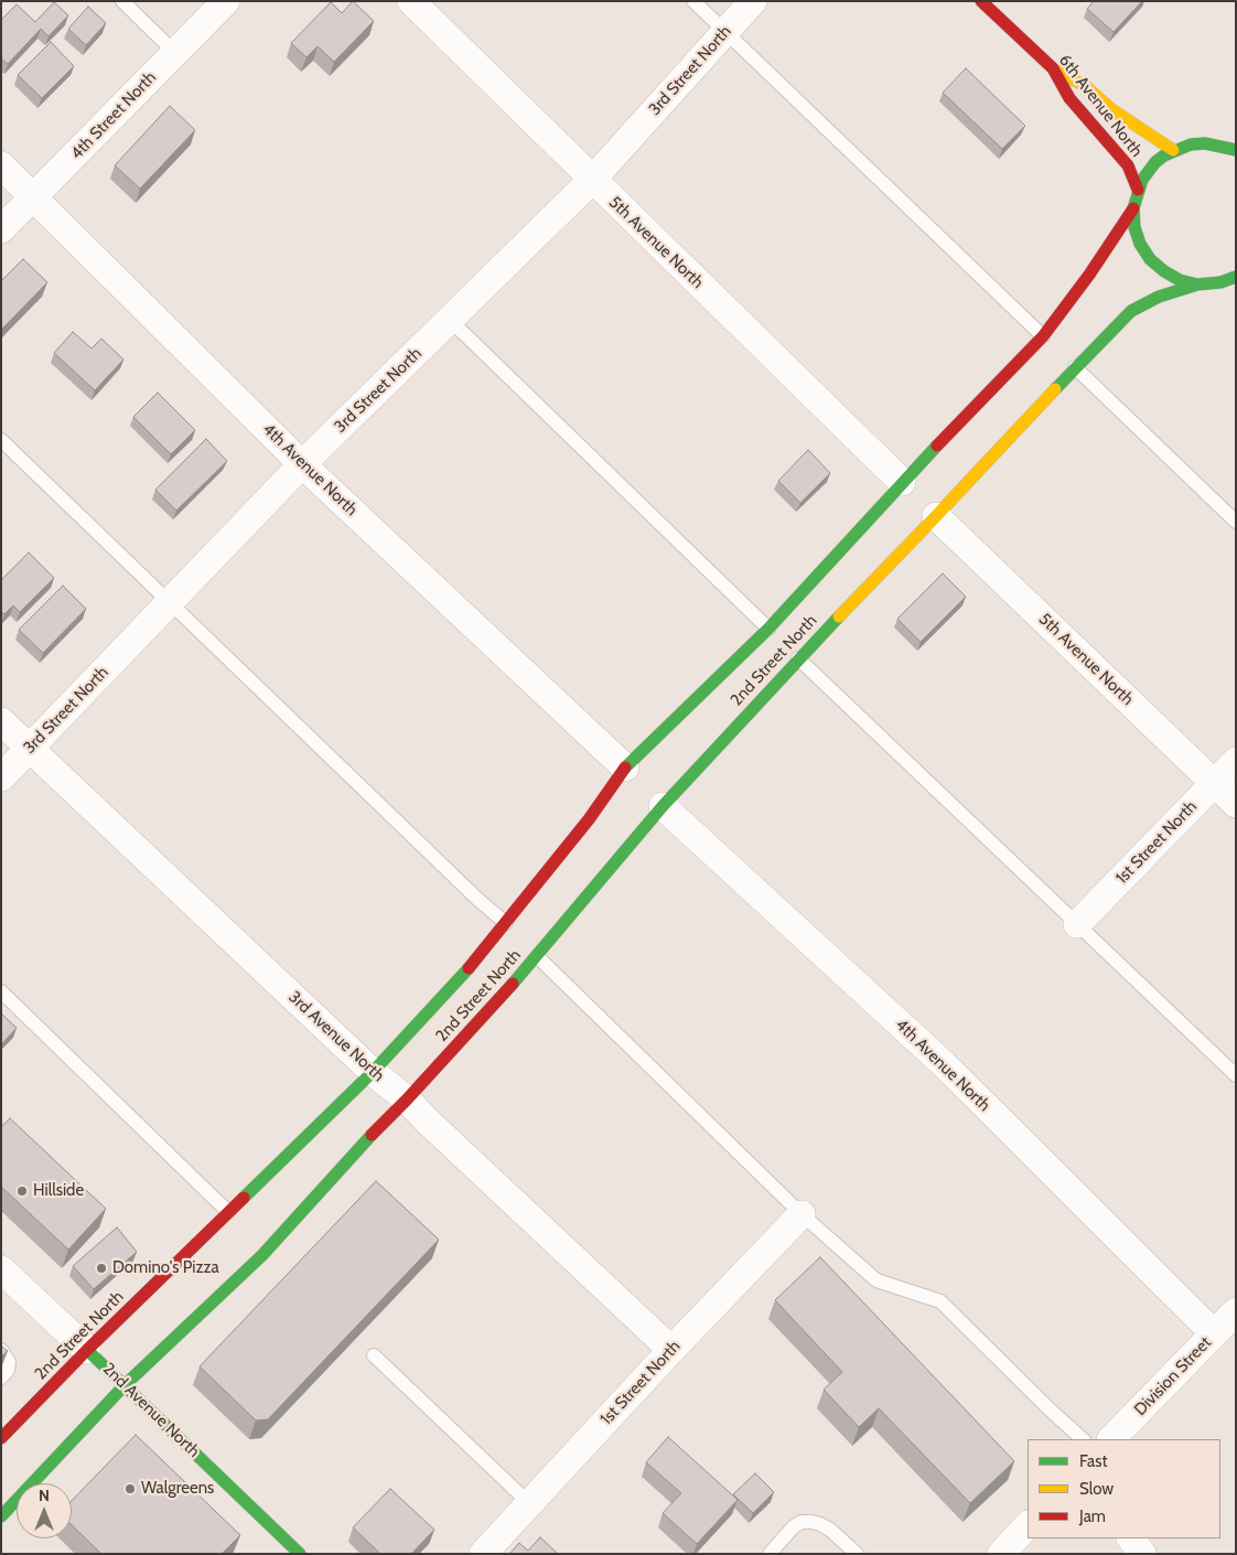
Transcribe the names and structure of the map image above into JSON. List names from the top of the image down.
{
  "streets": {
    "main road": ["6th Avenue North", "2nd Street North", "2nd Avenue North"],
    "street": [
      "3rd Street North",
      "4th Street North",
      "5th Avenue North",
      "4th Avenue North",
      "1st Street North",
      "3rd Avenue North",
      "Division Street"
    ]
  },
  "crossings": [
    ["3rd Street North", "5th Avenue North"],
    ["3rd Street North", "4th Avenue North"],
    ["3rd Street North", "3rd Avenue North"],
    ["4th Street North", "4th Avenue North"],
    ["5th Avenue North", "2nd Street North"],
    ["5th Avenue North", "1st Street North"],
    ["4th Avenue North", "2nd Street North"],
    ["4th Avenue North", "Division Street"],
    ["2nd Street North", "3rd Avenue North"],
    ["2nd Street North", "2nd Avenue North"],
    ["1st Street North", "3rd Avenue North"]
  ],
  "places": ["Hillside", "Domino's Pizza", "Walgreens"],
  "legend": ["Fast", "Slow", "Jam"],
  "north": "top"
}
